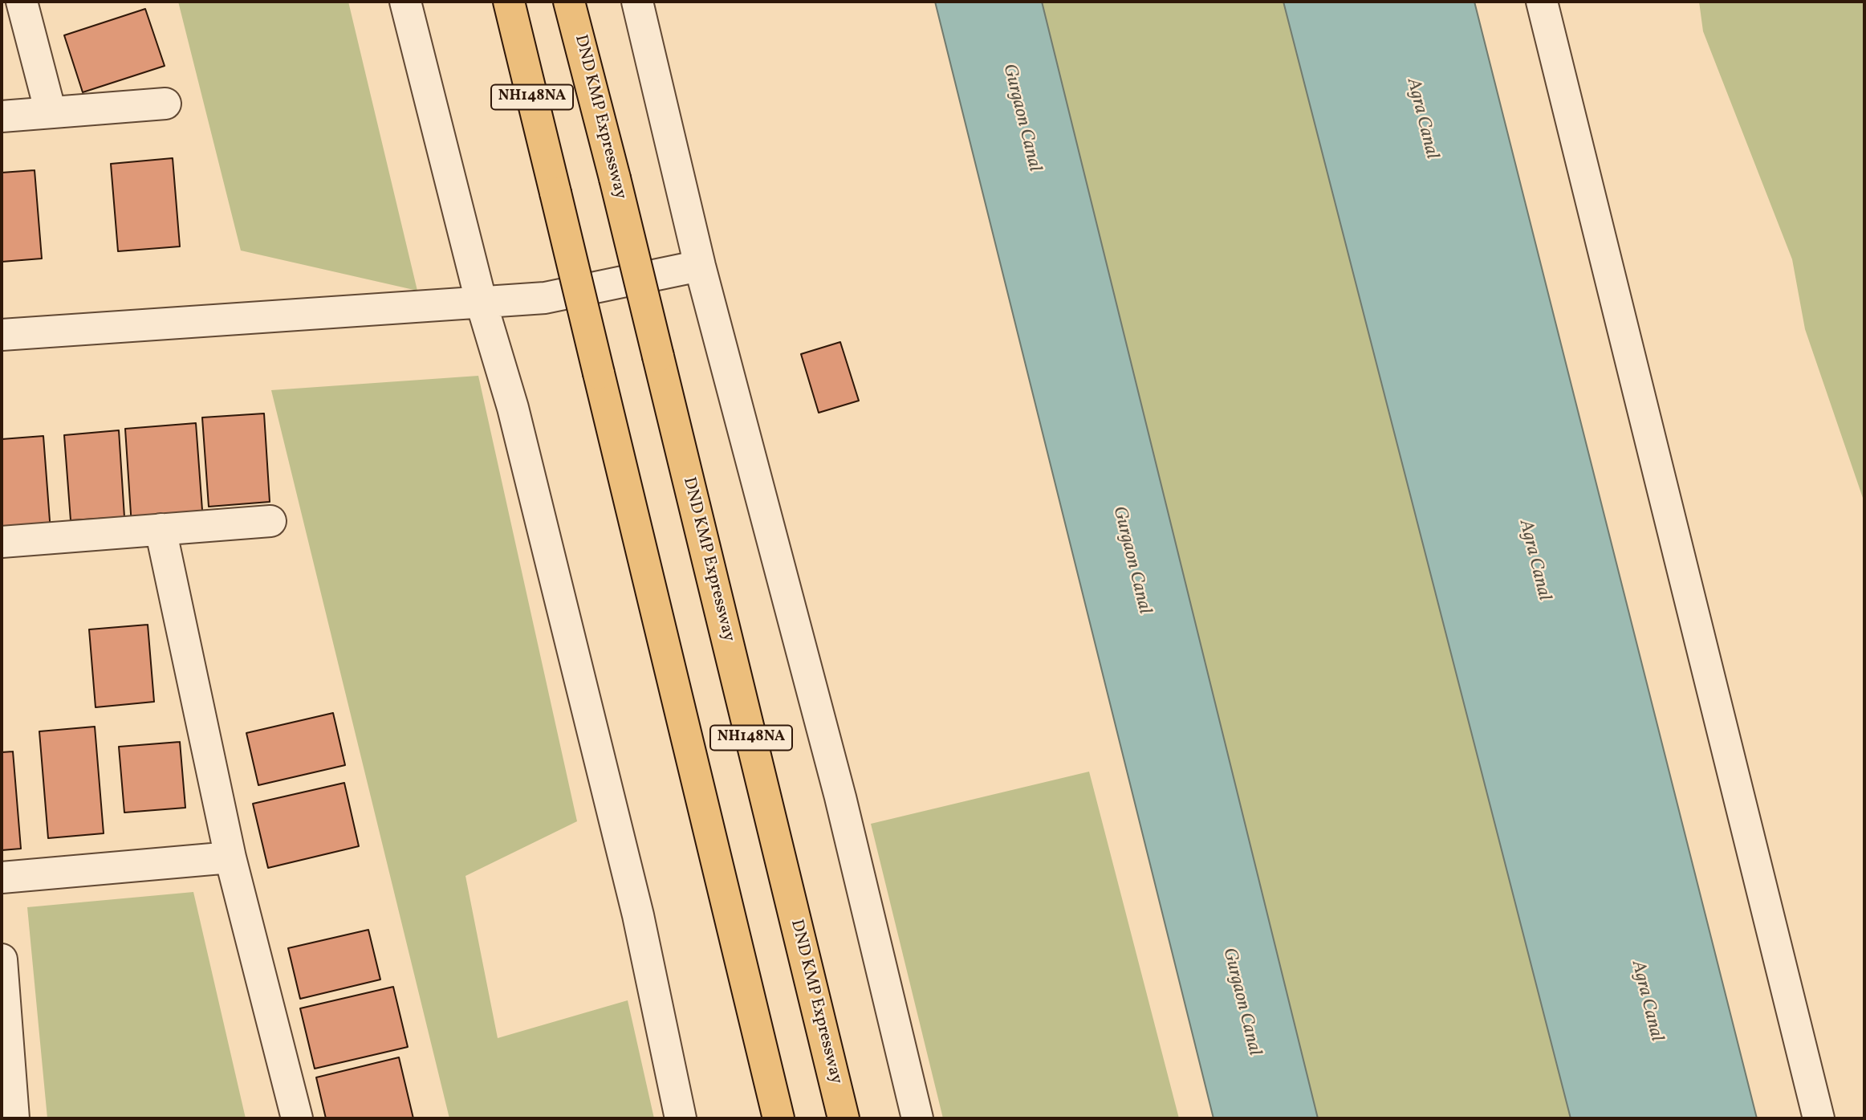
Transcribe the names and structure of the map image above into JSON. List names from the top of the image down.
{
  "streets": {
    "highway": ["NH148NA", "DND KMP Expressway"]
  },
  "water": ["Gurgaon Canal", "Agra Canal"]
}
